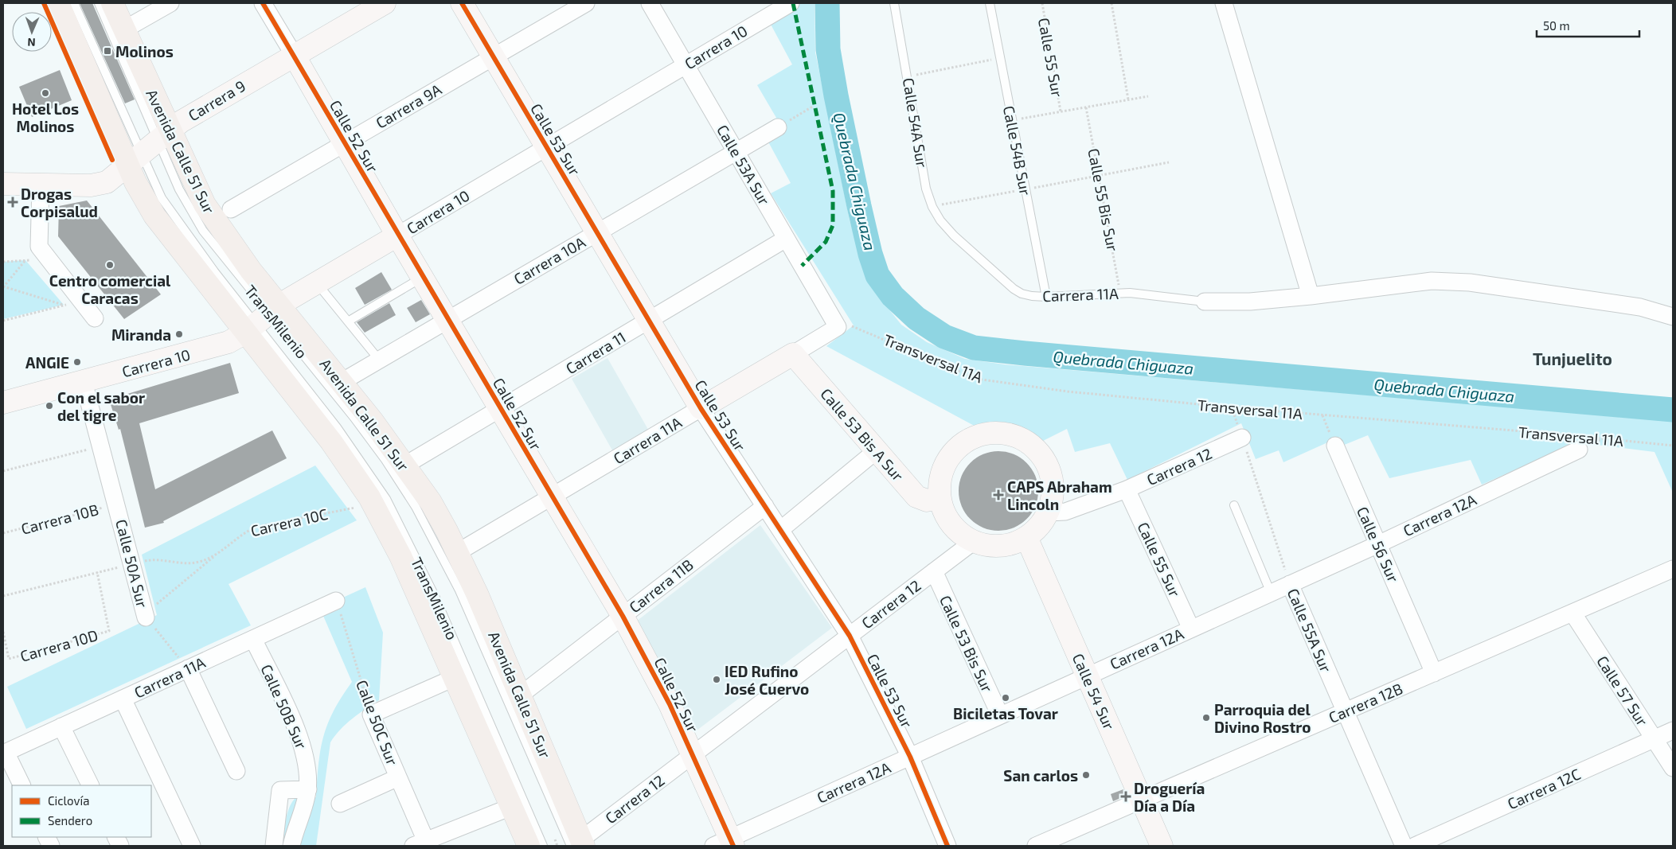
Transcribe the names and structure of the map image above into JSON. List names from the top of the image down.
{
  "streets": {
    "main road": ["Avenida Calle 51 Sur"],
    "street": [
      "Carrera 10",
      "Calle 55 Sur",
      "Carrera 9",
      "Carrera 9A",
      "Calle 52 Sur",
      "Calle 53 Sur",
      "Calle 53A Sur",
      "Carrera 10A",
      "Carrera 11A",
      "Carrera 11",
      "Calle 53 Bis A Sur",
      "Carrera 12",
      "Carrera 12A",
      "Calle 56 Sur",
      "Calle 50A Sur",
      "Carrera 11B",
      "Calle 55A Sur",
      "Calle 53 Bis Sur",
      "Calle 57 Sur",
      "Calle 54 Sur",
      "Carrera 12B",
      "Calle 50B Sur",
      "Calle 50C Sur",
      "Carrera 12C"
    ],
    "lane": ["Calle 54A Sur", "Calle 54B Sur", "TransMilenio"],
    "path": [
      "Calle 55 Bis Sur",
      "Transversal 11A",
      "Carrera 10B",
      "Carrera 10C",
      "Carrera 10D"
    ]
  },
  "crossings": [
    ["Carrera 10", "Calle 52 Sur"],
    ["Carrera 10", "Calle 53 Sur"],
    ["Carrera 10", "Avenida Calle 51 Sur"],
    ["Carrera 10", "Calle 53A Sur"],
    ["Carrera 10", "TransMilenio"],
    ["Carrera 10", "Calle 50A Sur"],
    ["Calle 55 Sur", "Carrera 12"],
    ["Calle 55 Sur", "Carrera 12A"],
    ["Carrera 9", "Calle 52 Sur"],
    ["Carrera 9", "Avenida Calle 51 Sur"],
    ["Carrera 9A", "Calle 52 Sur"],
    ["Carrera 9A", "Calle 53 Sur"],
    ["Calle 54A Sur", "Carrera 11A"],
    ["Calle 52 Sur", "Carrera 10A"],
    ["Calle 52 Sur", "Carrera 11A"],
    ["Calle 52 Sur", "Carrera 11"],
    ["Calle 52 Sur", "Carrera 12"],
    ["Calle 52 Sur", "Carrera 12A"],
    ["Calle 52 Sur", "Carrera 11B"],
    ["Calle 53 Sur", "Carrera 10A"],
    ["Calle 53 Sur", "Carrera 11A"],
    ["Calle 53 Sur", "Carrera 11"],
    ["Calle 53 Sur", "Carrera 12"],
    ["Calle 53 Sur", "Carrera 12A"],
    ["Calle 53 Sur", "Carrera 11B"],
    ["Calle 54B Sur", "Carrera 11A"],
    ["Avenida Calle 51 Sur", "Carrera 10A"],
    ["Avenida Calle 51 Sur", "Carrera 11A"],
    ["Avenida Calle 51 Sur", "TransMilenio"],
    ["Avenida Calle 51 Sur", "Carrera 11"],
    ["Avenida Calle 51 Sur", "Carrera 12"],
    ["Avenida Calle 51 Sur", "Carrera 10C"],
    ["Avenida Calle 51 Sur", "Carrera 11B"],
    ["Calle 53A Sur", "Carrera 10A"],
    ["Calle 53A Sur", "Carrera 11A"],
    ["Calle 53A Sur", "Carrera 11"],
    ["Calle 53A Sur", "Transversal 11A"],
    ["Calle 55 Bis Sur", "Carrera 11A"],
    ["Carrera 11A", "Transversal 11A"],
    ["Carrera 11A", "Calle 53 Bis A Sur"],
    ["Carrera 11A", "Calle 50A Sur"],
    ["Carrera 11A", "Calle 50B Sur"],
    ["Carrera 11A", "Calle 50C Sur"],
    ["TransMilenio", "Carrera 12"],
    ["Transversal 11A", "Calle 55A Sur"],
    ["Calle 53 Bis A Sur", "Carrera 12"],
    ["Calle 53 Bis A Sur", "Calle 54 Sur"],
    ["Carrera 12", "Calle 55A Sur"],
    ["Carrera 12", "Calle 53 Bis Sur"],
    ["Carrera 12", "Calle 54 Sur"],
    ["Carrera 12A", "Calle 56 Sur"],
    ["Carrera 12A", "Calle 55A Sur"],
    ["Carrera 12A", "Calle 53 Bis Sur"],
    ["Carrera 12A", "Calle 54 Sur"],
    ["Carrera 10B", "Calle 50A Sur"],
    ["Carrera 10C", "Calle 50A Sur"],
    ["Carrera 10C", "Carrera 10D"],
    ["Calle 56 Sur", "Carrera 12B"],
    ["Calle 55A Sur", "Carrera 12B"],
    ["Calle 57 Sur", "Carrera 12B"],
    ["Calle 57 Sur", "Carrera 12C"],
    ["Calle 54 Sur", "Carrera 12B"]
  ],
  "districts": ["Tunjuelito"],
  "water": ["Quebrada Chiguaza"],
  "places": {
    "transit": ["Molinos"],
    "other": [
      "Hotel Los Molinos",
      "Centro comercial Caracas",
      "Miranda",
      "ANGIE",
      "Con el sabor del tigre",
      "IED Rufino José Cuervo",
      "Biciletas Tovar",
      "Parroquia del Divino Rostro",
      "San carlos"
    ],
    "health": ["Drogas Corpisalud", "CAPS Abraham Lincoln", "Droguería Día a Día"]
  },
  "legend": ["Ciclovía", "Sendero"],
  "scale_bar": "50 m",
  "north": "bottom"
}
